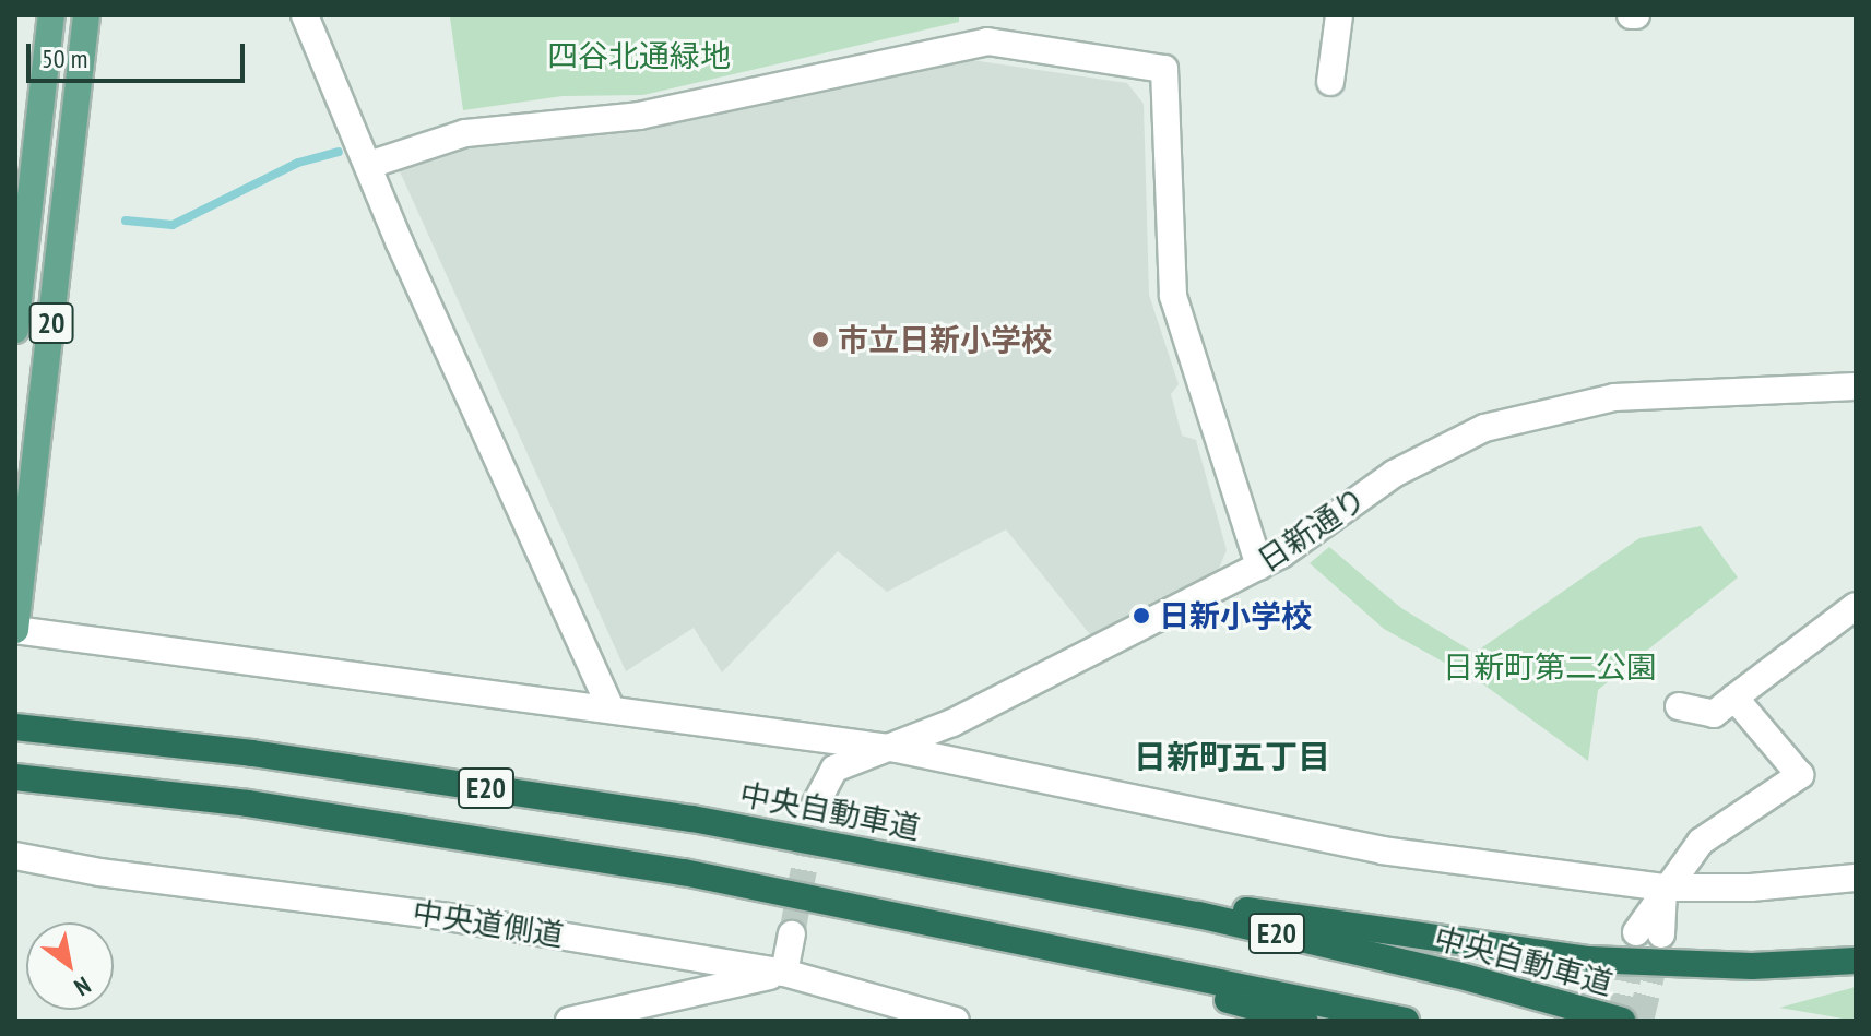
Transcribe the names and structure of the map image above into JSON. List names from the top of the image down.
{
  "streets": {
    "highway": ["E20", "中央自動車道"],
    "main road": ["20"],
    "street": ["日新通り", "中央道側道"]
  },
  "districts": ["日新町五丁目"],
  "parks": ["四谷北通緑地", "日新町第二公園"],
  "places": ["市立日新小学校", "日新小学校"],
  "scale_bar": "50 m",
  "north": "bottom right"
}
